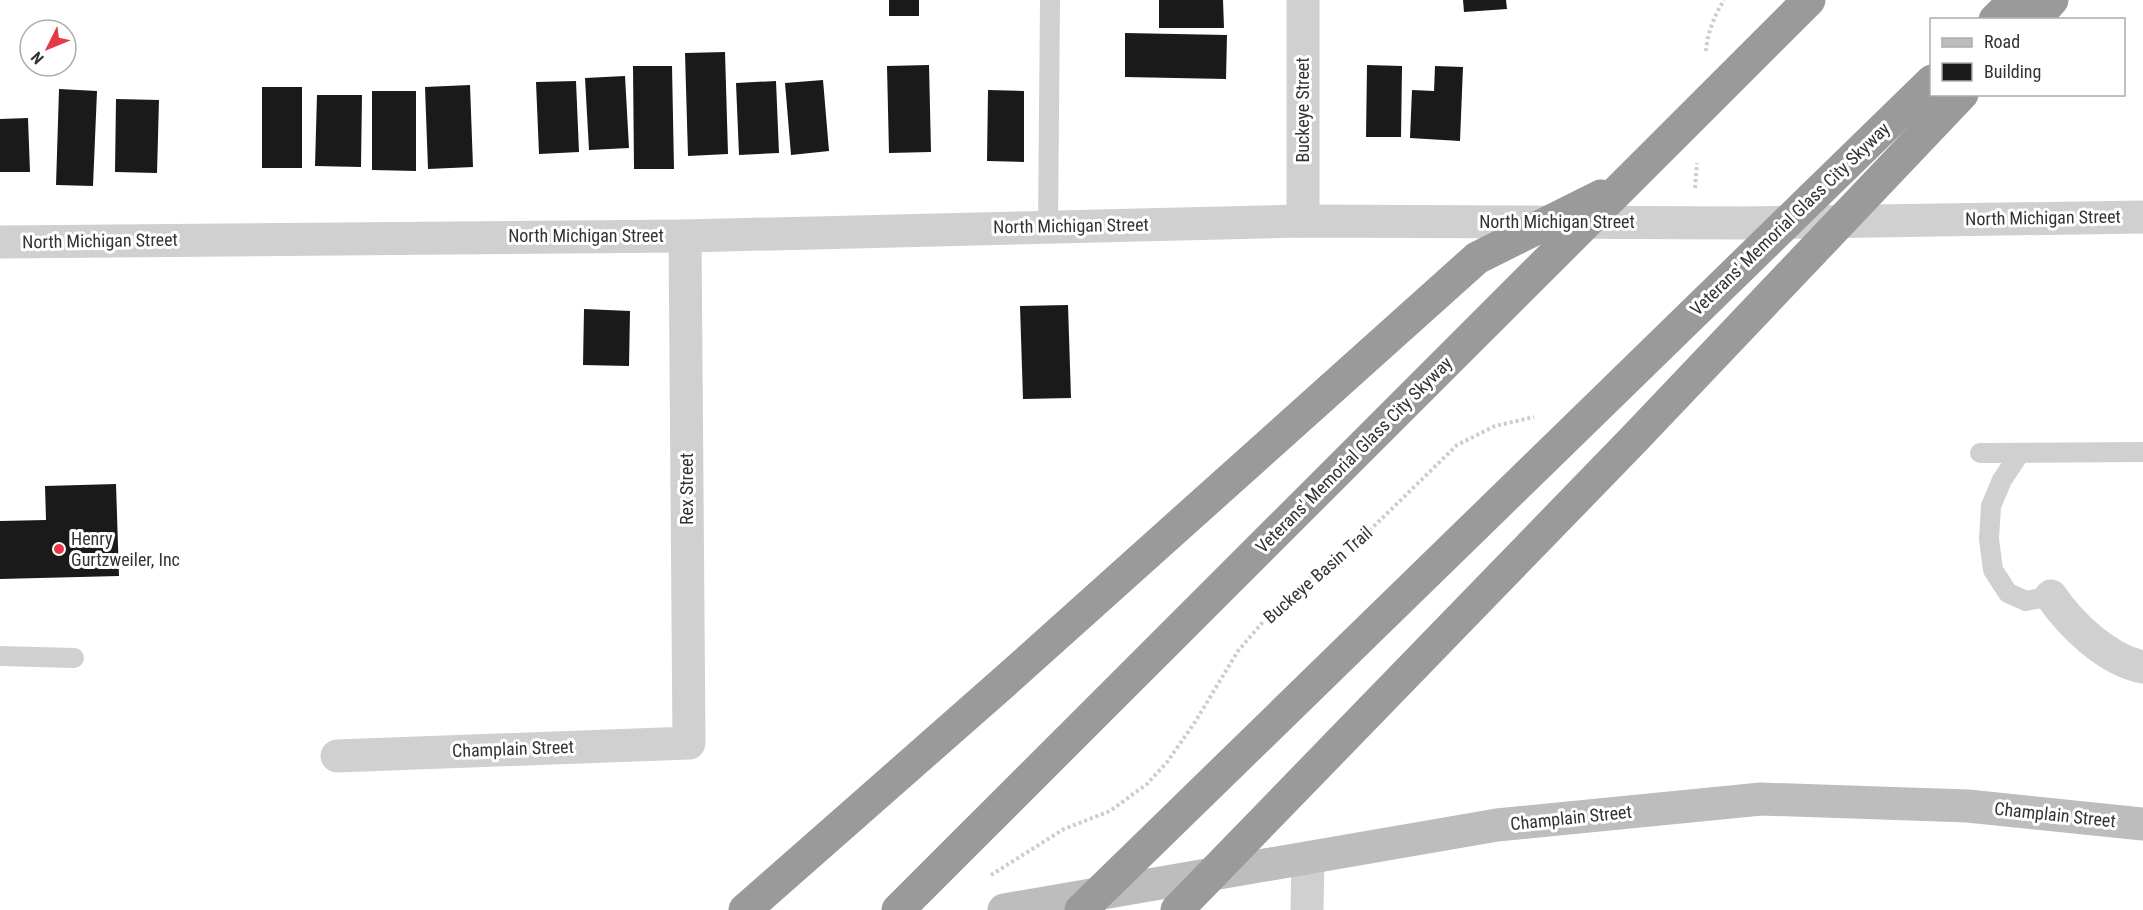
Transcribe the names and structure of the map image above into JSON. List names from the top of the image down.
{
  "streets": {
    "highway": ["Veterans' Memorial Glass City Skyway"],
    "main road": ["Champlain Street"],
    "street": ["Buckeye Street", "North Michigan Street", "Rex Street"],
    "path": ["Buckeye Basin Trail"]
  },
  "crossings": [
    ["Buckeye Street", "North Michigan Street"],
    ["North Michigan Street", "Rex Street"],
    ["Rex Street", "Champlain Street"]
  ],
  "places": ["Henry Gurtzweiler, Inc"],
  "legend": ["Road", "Building"],
  "north": "bottom left"
}
